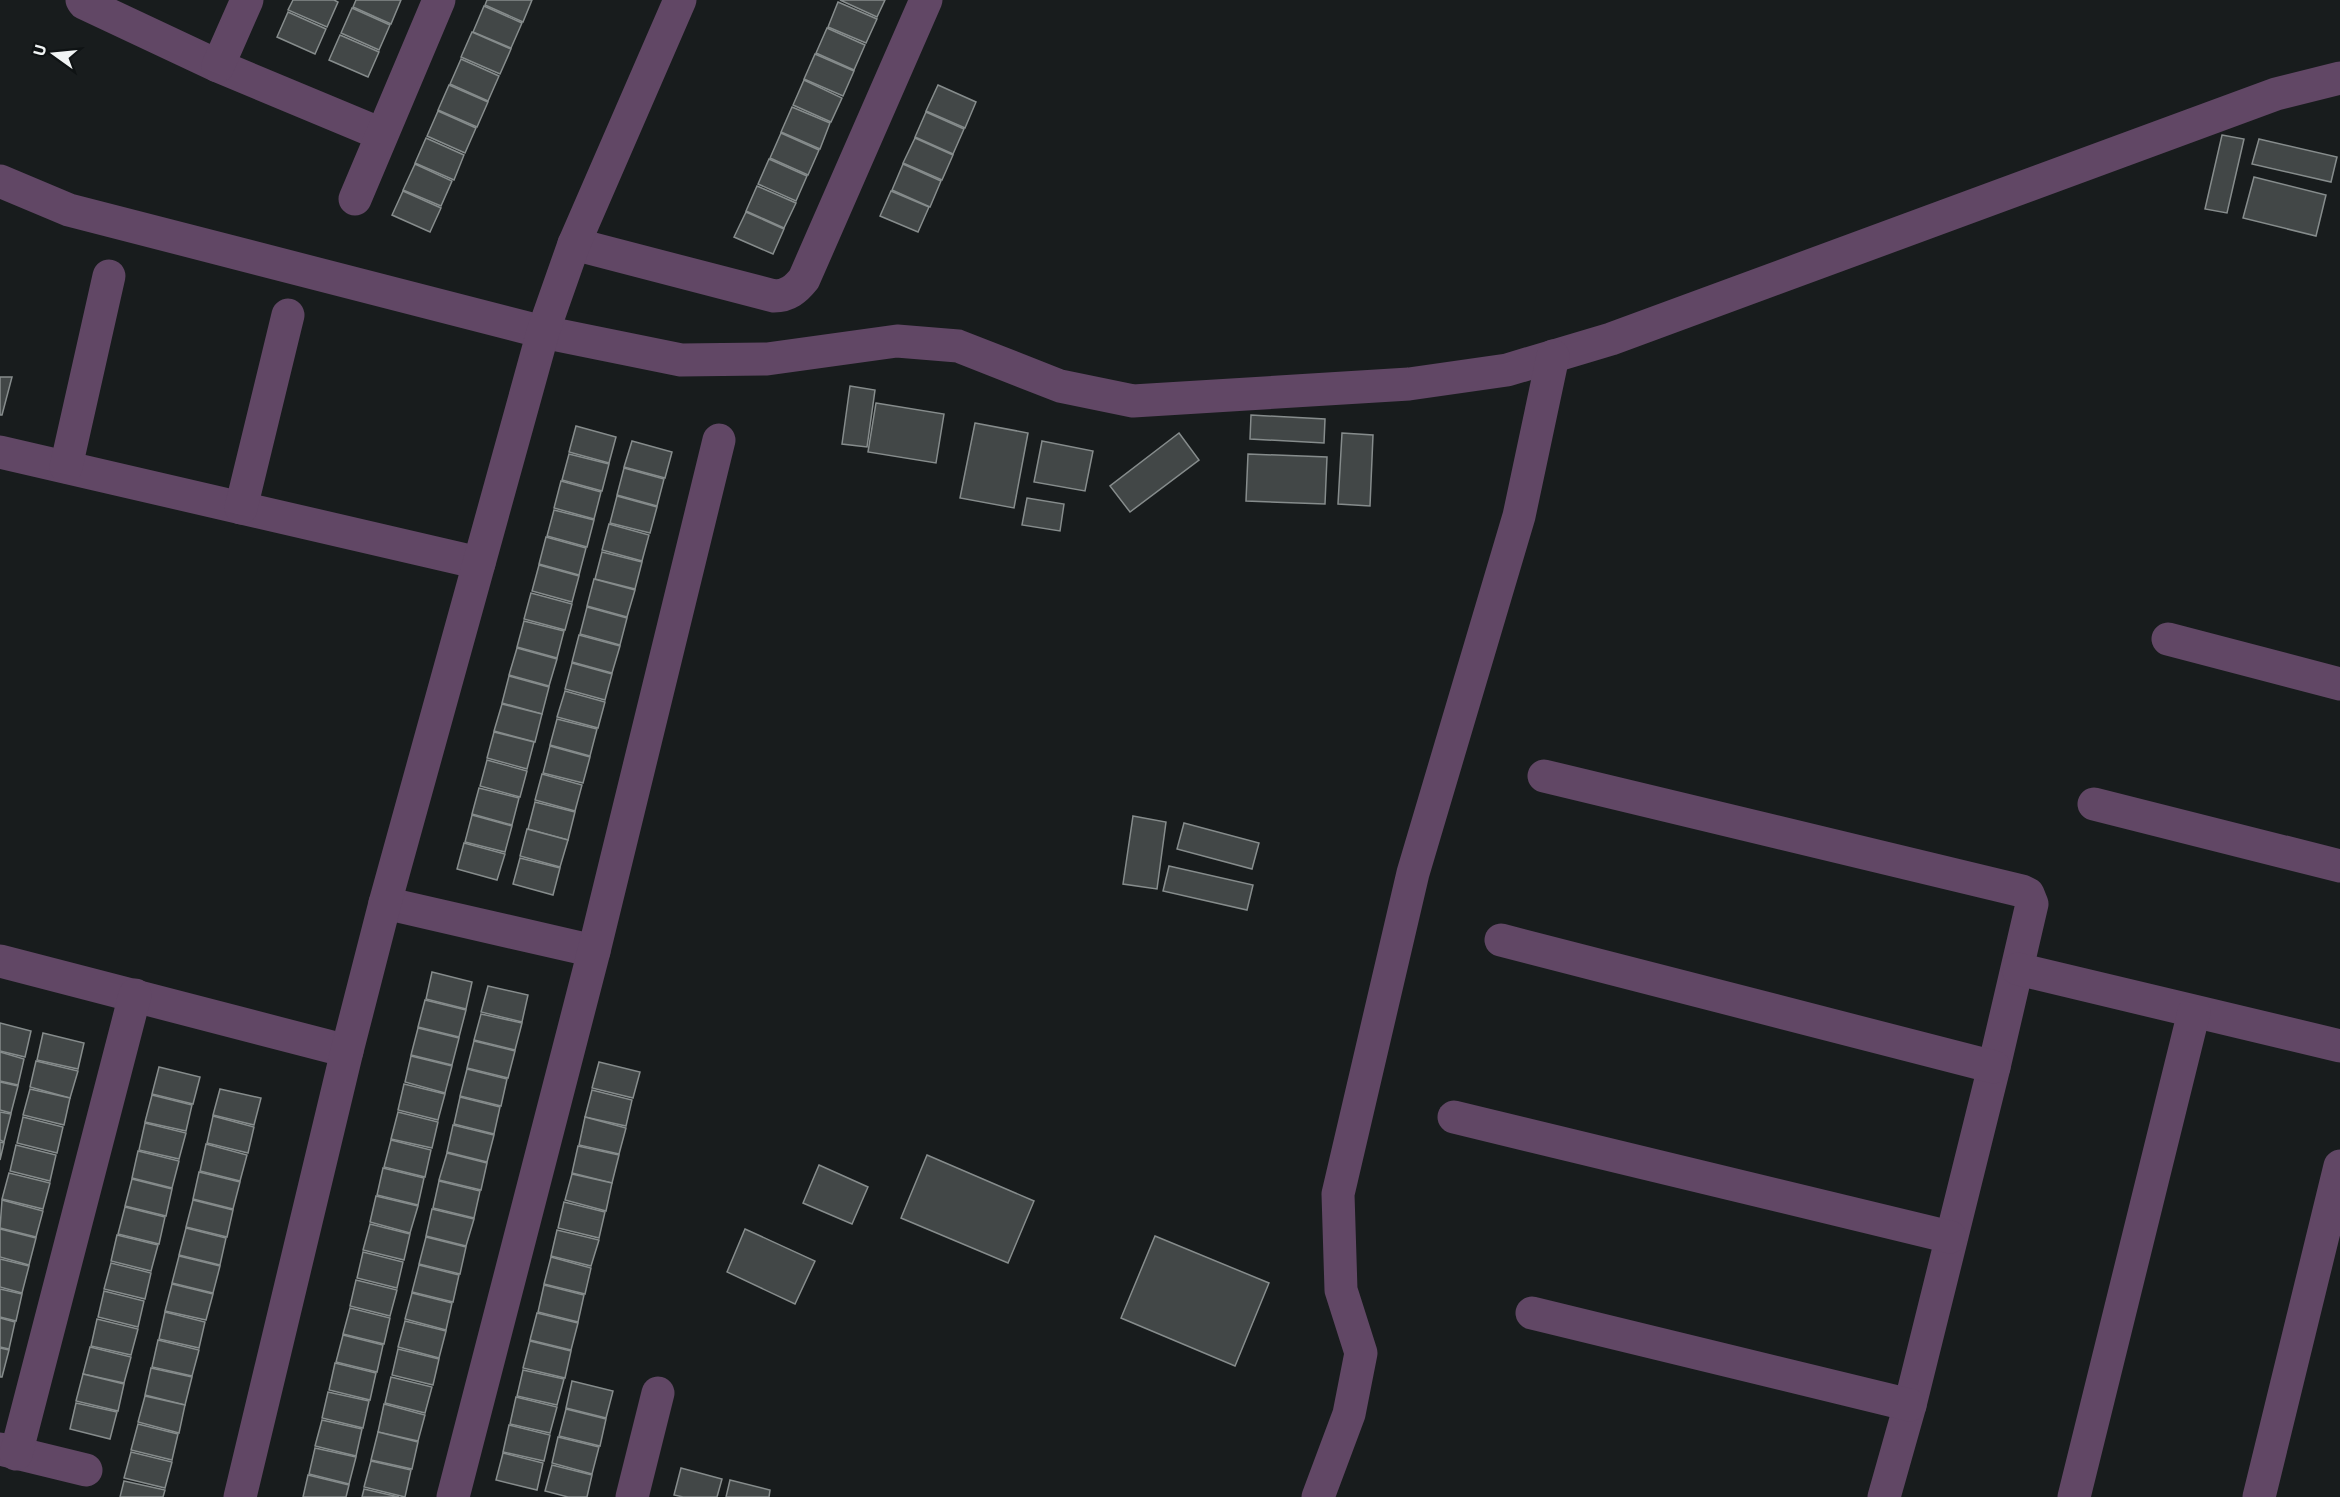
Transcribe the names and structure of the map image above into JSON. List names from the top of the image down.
{
  "north": "left"
}
